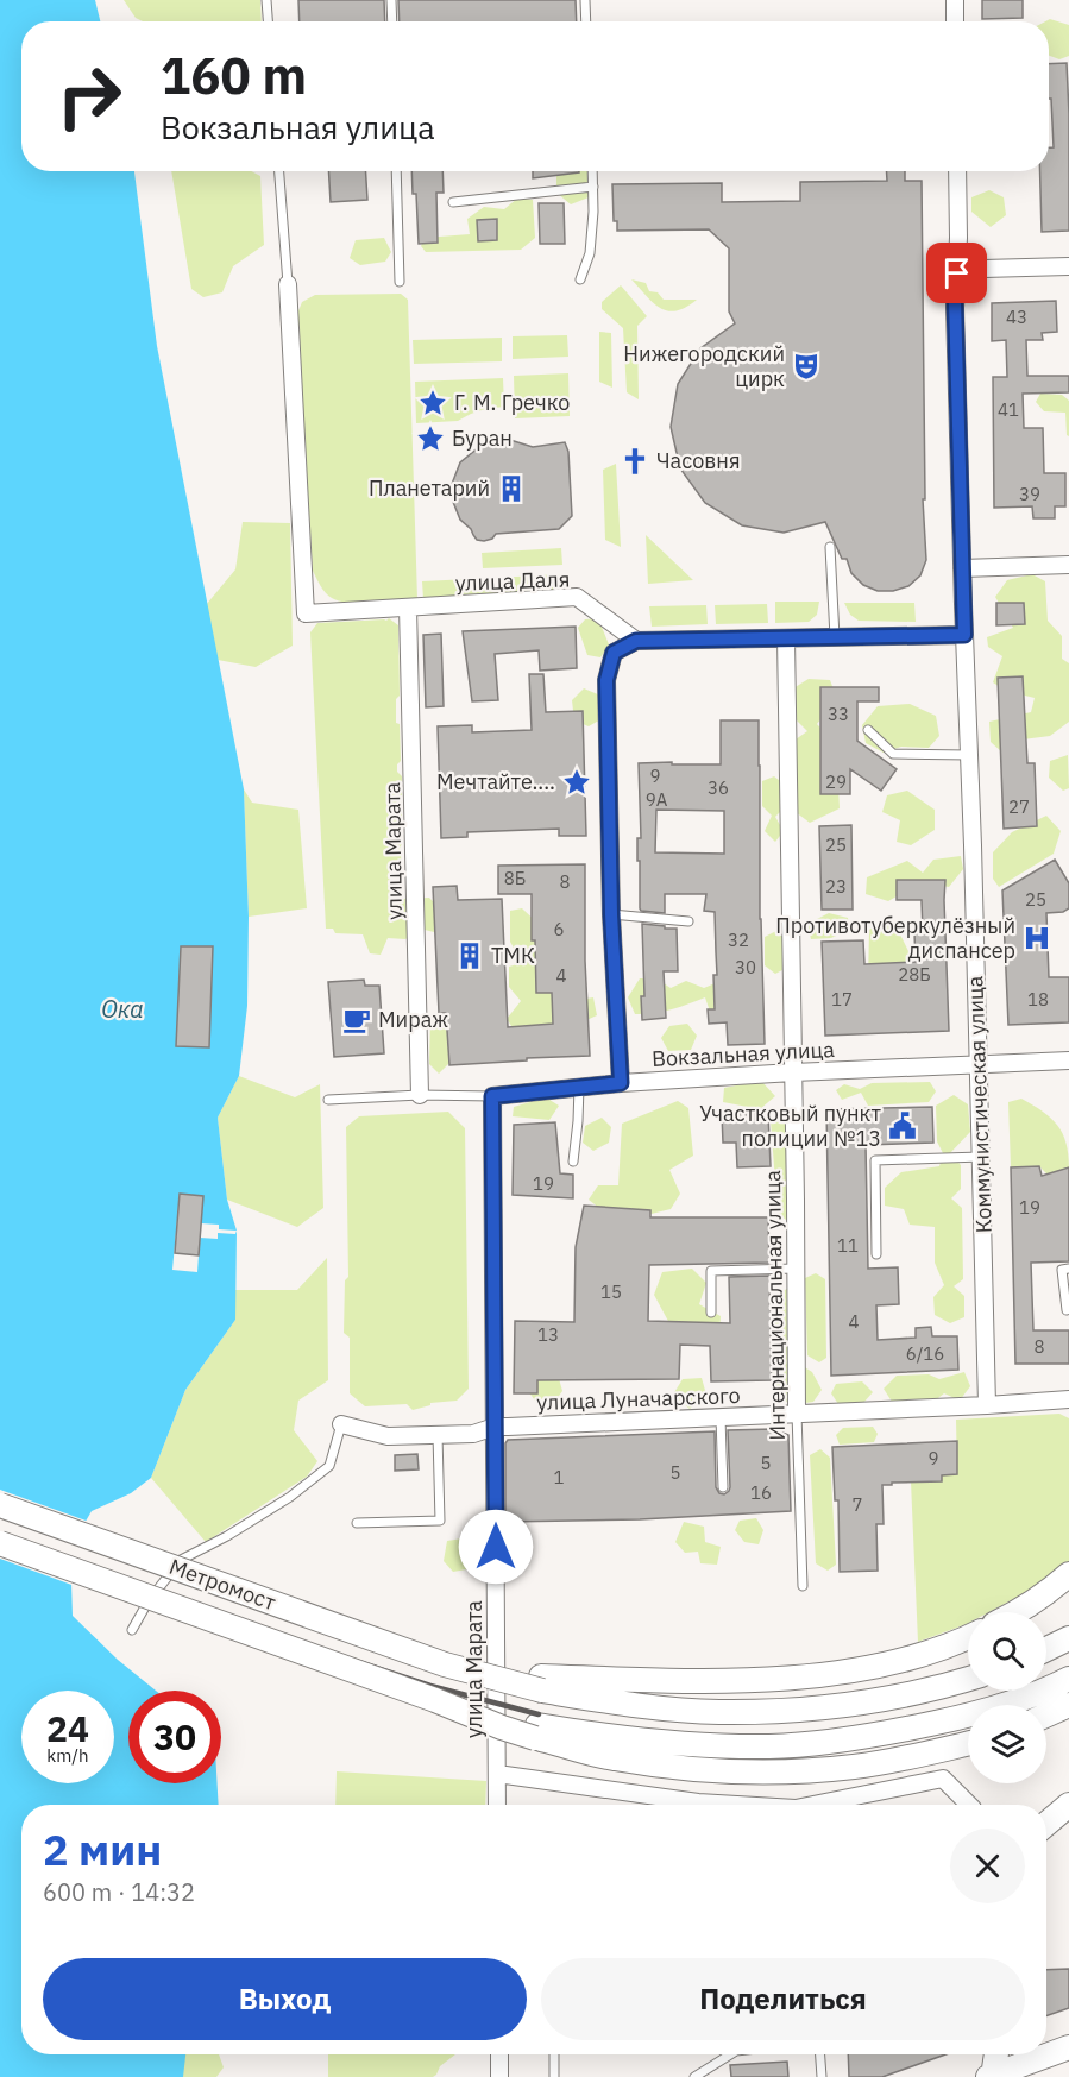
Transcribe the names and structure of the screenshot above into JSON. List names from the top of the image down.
{
  "streets": {
    "main road": ["Метромост"],
    "street": [
      "улица Даля",
      "улица Марата",
      "Вокзальная улица",
      "Коммунистическая улица",
      "Интернациональная улица",
      "улица Луначарского"
    ]
  },
  "crossings": [
    ["улица Даля", "улица Марата"],
    ["улица Марата", "Вокзальная улица"],
    ["улица Марата", "улица Луначарского"],
    ["Вокзальная улица", "Коммунистическая улица"],
    ["Вокзальная улица", "Интернациональная улица"],
    ["Коммунистическая улица", "улица Луначарского"],
    ["Интернациональная улица", "улица Луначарского"]
  ],
  "water": ["Ока"],
  "places": {
    "theatre": ["Нижегородский цирк"],
    "place": ["Г. М. Гречко", "Буран", "Мечтайте...."],
    "church": ["Часовня"],
    "building": ["Планетарий", "ТМК"],
    "hospital": ["Противотуберкулёзный диспансер"],
    "cafe": ["Мираж"],
    "public building": ["Участковый пункт полиции №13"]
  },
  "house_numbers": [
    "43",
    "41",
    "39",
    "33",
    "9",
    "29",
    "36",
    "9А",
    "27",
    "25",
    "8Б",
    "8",
    "23",
    "25",
    "6",
    "32",
    "30",
    "28Б",
    "4",
    "17",
    "18",
    "19",
    "19",
    "11",
    "15",
    "4",
    "13",
    "8",
    "6/16",
    "9",
    "5",
    "5",
    "1",
    "16",
    "7"
  ],
  "page": {
    "turn": ["160 m", "Вокзальная улица"],
    "speed": "24 km/h",
    "limit": "30",
    "heading": ["2 мин", "600 m · 14:32"],
    "buttons": ["Выход", "Поделиться"]
  }
}
